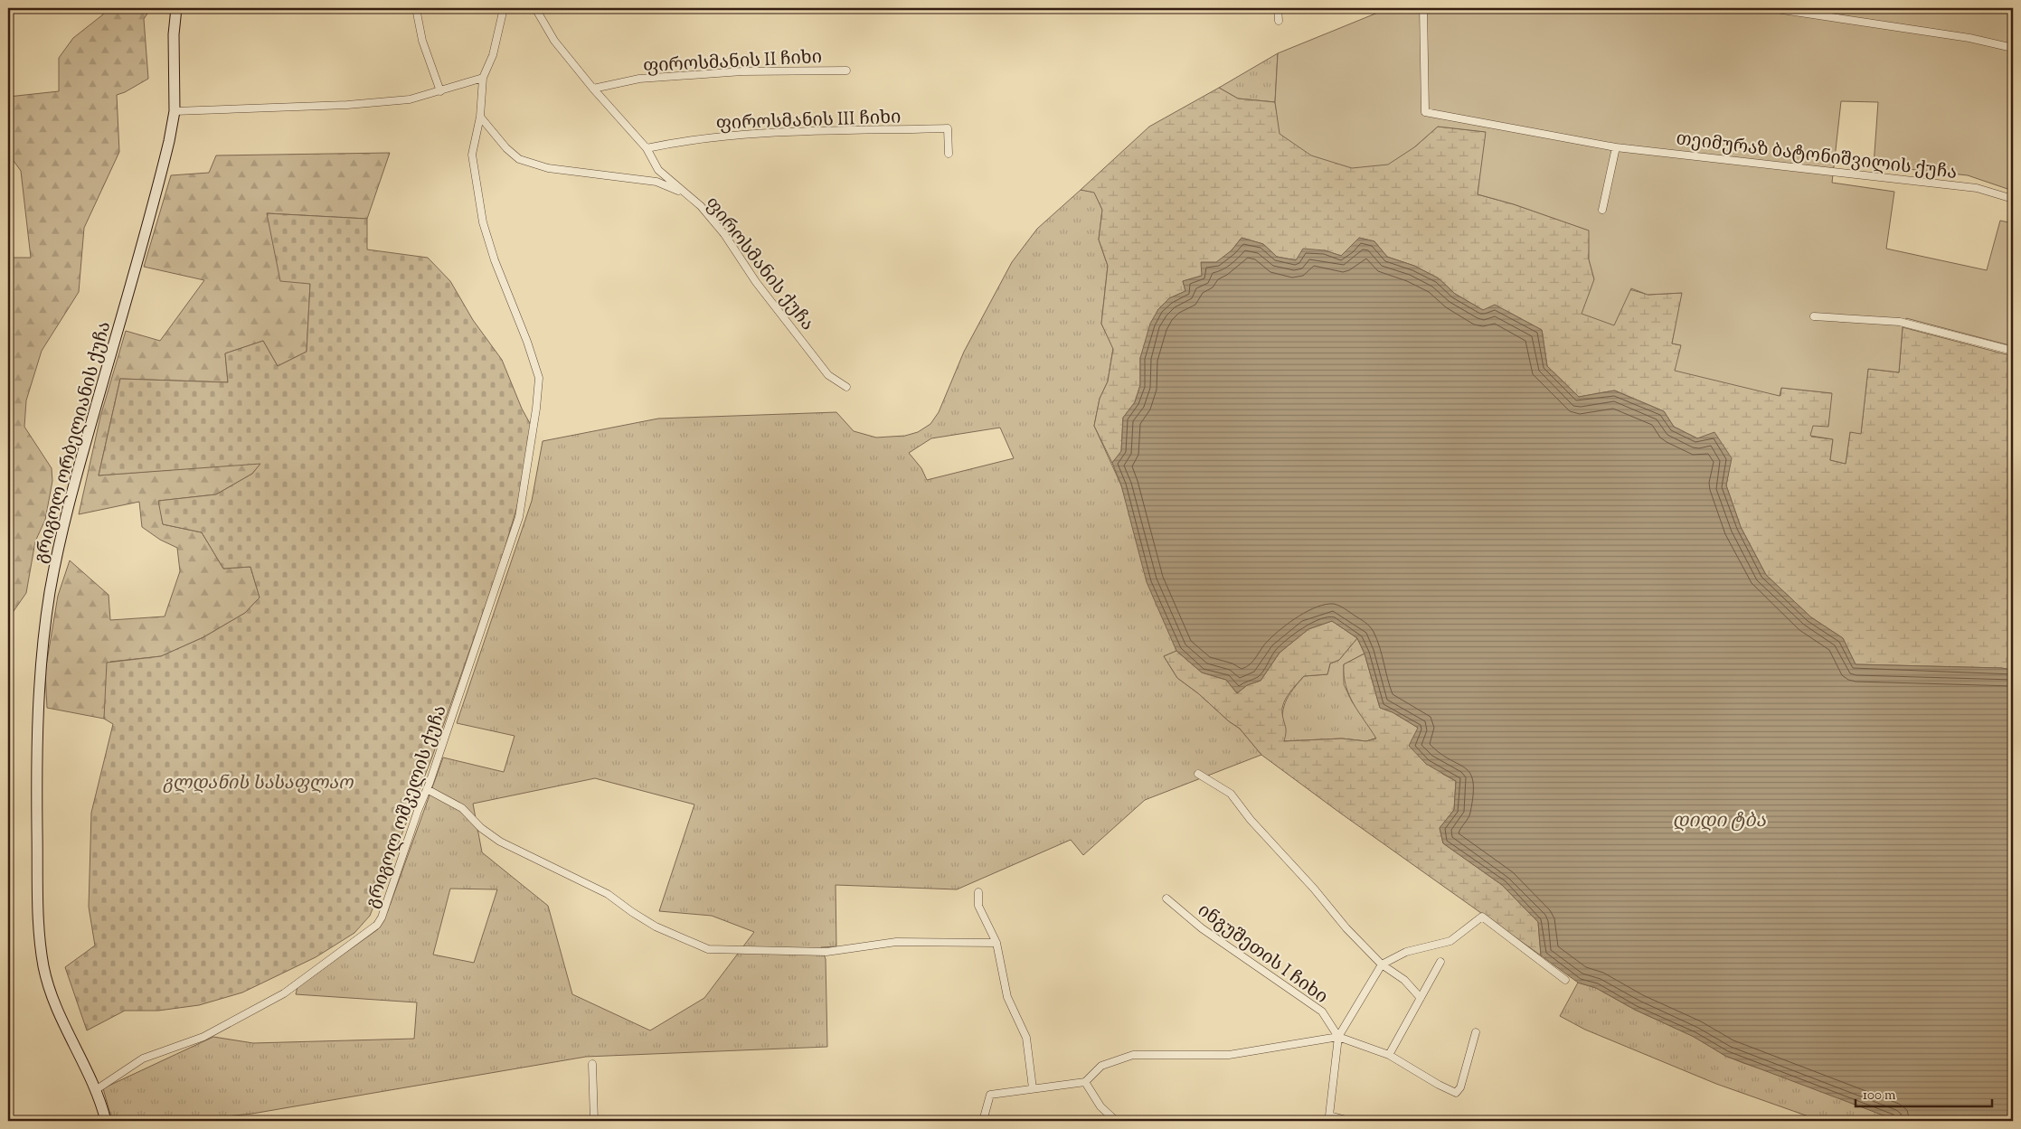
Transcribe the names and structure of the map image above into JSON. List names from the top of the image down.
{
  "streets": {
    "main road": ["გრიგოლ ორბელიანის ქუჩა"],
    "street": [
      "ფიროსმანის II ჩიხი",
      "ფიროსმანის III ჩიხი",
      "თეიმურაზ ბატონიშვილის ქუჩა",
      "ფიროსმანის ქუჩა",
      "გრიგოლ ოშკელის ქუჩა",
      "ინგუშეთის I ჩიხი"
    ]
  },
  "crossings": [
    ["ფიროსმანის II ჩიხი", "ფიროსმანის ქუჩა"],
    ["ფიროსმანის III ჩიხი", "ფიროსმანის ქუჩა"],
    ["გრიგოლ ორბელიანის ქუჩა", "გრიგოლ ოშკელის ქუჩა"]
  ],
  "water": ["დიდი ტბა"],
  "parks": ["გლდანის სასაფლაო"],
  "scale_bar": "100 m"
}
